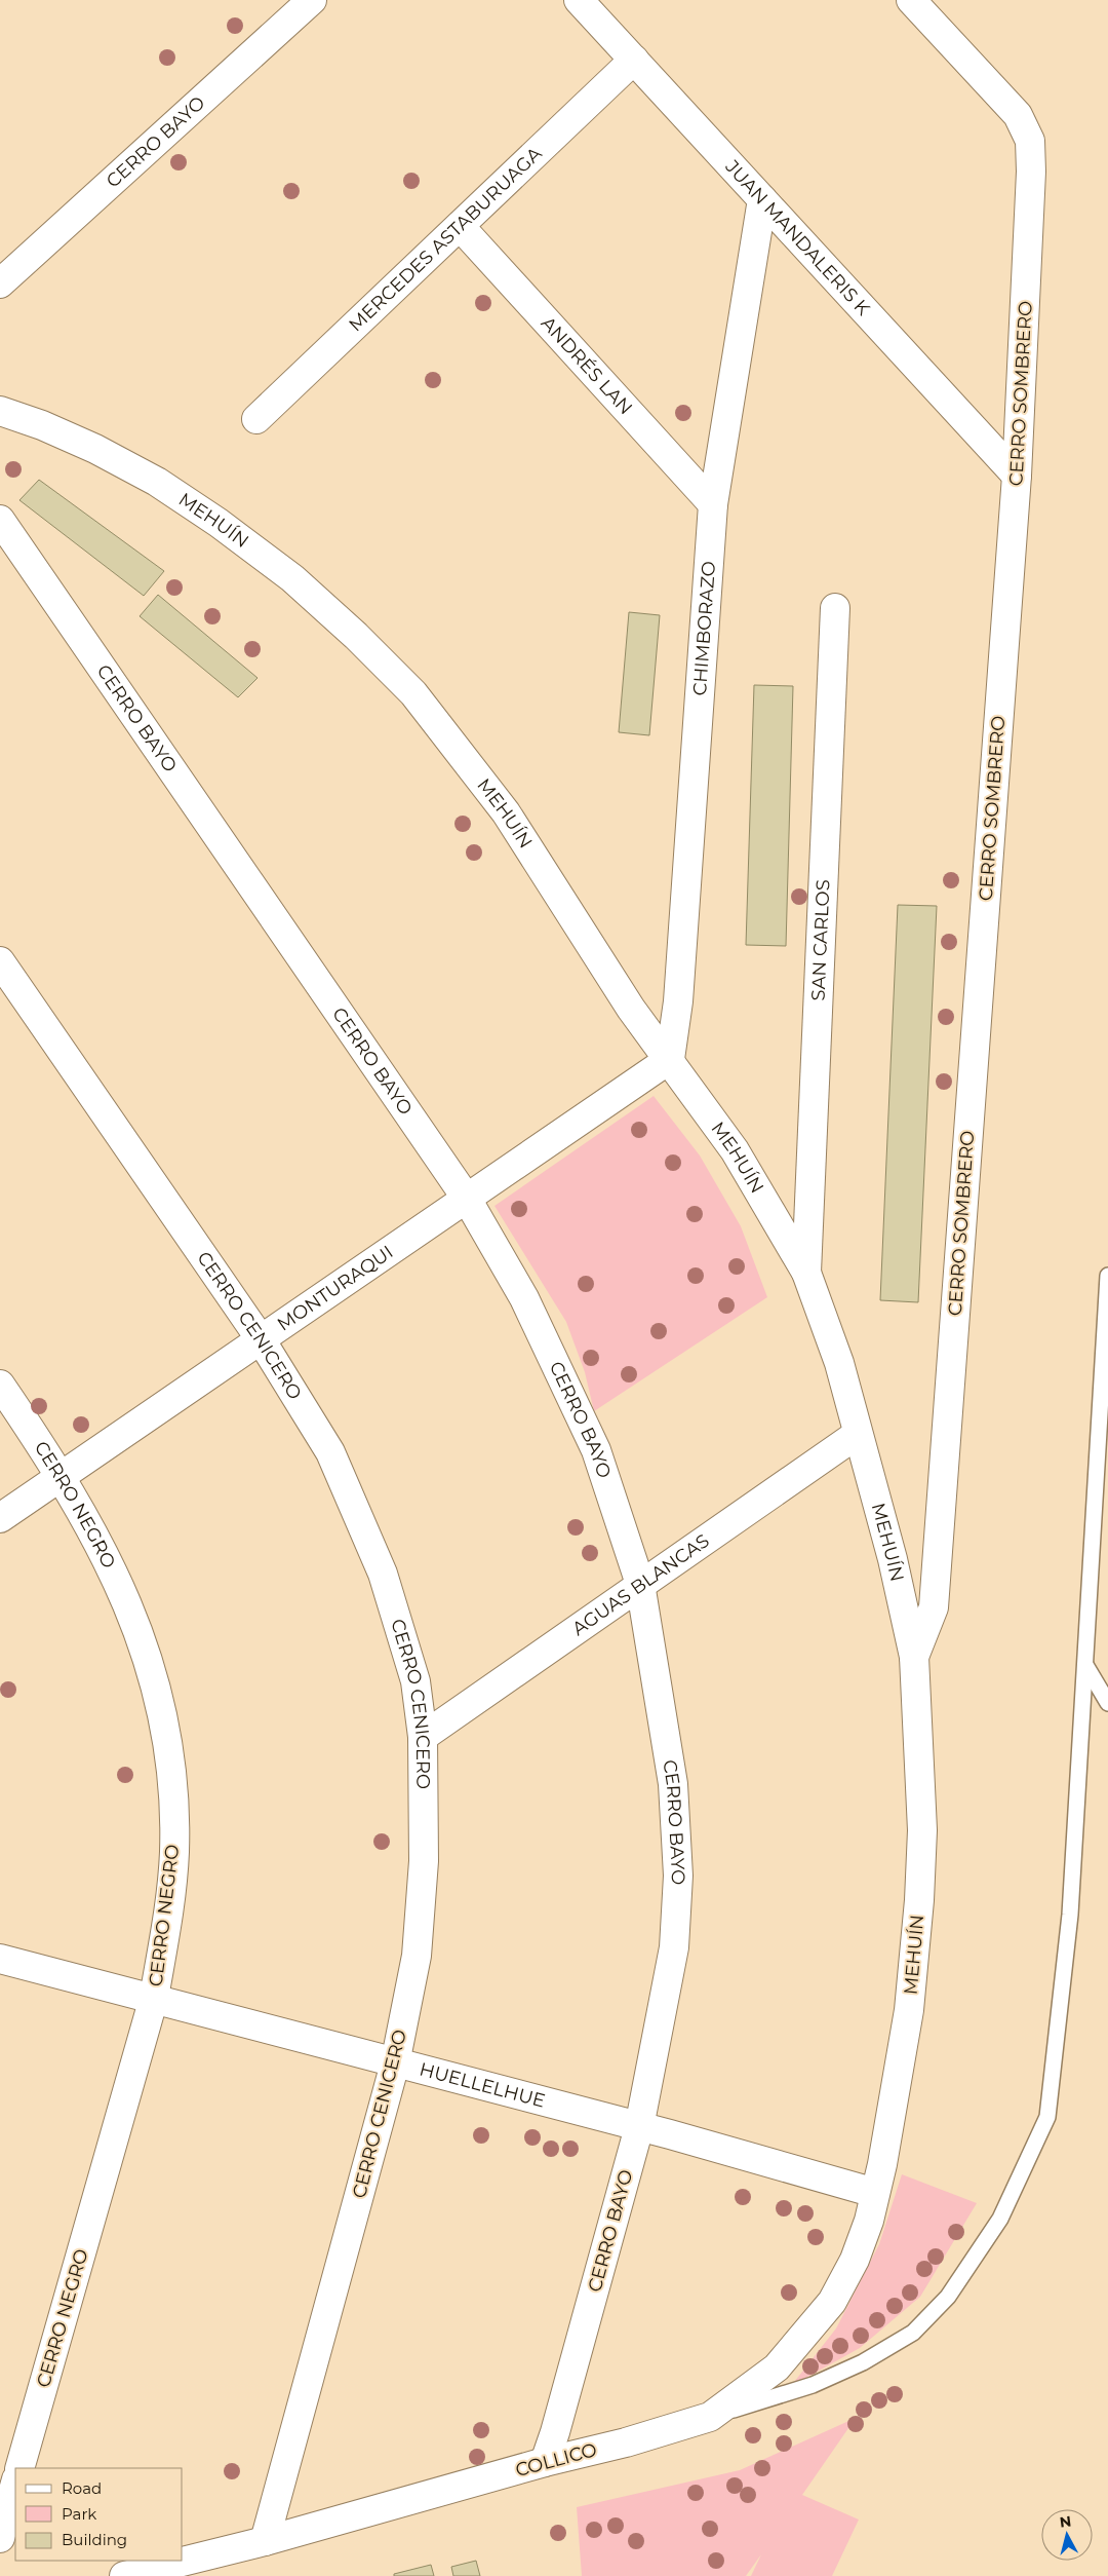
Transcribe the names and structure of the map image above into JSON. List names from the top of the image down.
{
  "streets": {
    "street": [
      "CERRO BAYO",
      "JUAN MANDALERIS K",
      "MERCEDES ASTABURUAGA",
      "ANDRÉS LAN",
      "CERRO SOMBRERO",
      "MEHUÍN",
      "CHIMBORAZO",
      "SAN CARLOS",
      "MONTURAQUI",
      "CERRO CENICERO",
      "CERRO NEGRO",
      "AGUAS BLANCAS",
      "HUELLELHUE",
      "COLLICO"
    ]
  },
  "crossings": [
    ["CERRO BAYO", "MONTURAQUI"],
    ["CERRO BAYO", "AGUAS BLANCAS"],
    ["CERRO BAYO", "HUELLELHUE"],
    ["CERRO BAYO", "COLLICO"],
    ["JUAN MANDALERIS K", "MERCEDES ASTABURUAGA"],
    ["JUAN MANDALERIS K", "CERRO SOMBRERO"],
    ["JUAN MANDALERIS K", "CHIMBORAZO"],
    ["MERCEDES ASTABURUAGA", "ANDRÉS LAN"],
    ["ANDRÉS LAN", "CHIMBORAZO"],
    ["CERRO SOMBRERO", "MEHUÍN"],
    ["MEHUÍN", "CHIMBORAZO"],
    ["MEHUÍN", "SAN CARLOS"],
    ["MEHUÍN", "MONTURAQUI"],
    ["MEHUÍN", "AGUAS BLANCAS"],
    ["MEHUÍN", "HUELLELHUE"],
    ["MEHUÍN", "COLLICO"],
    ["CHIMBORAZO", "MONTURAQUI"],
    ["MONTURAQUI", "CERRO CENICERO"],
    ["MONTURAQUI", "CERRO NEGRO"],
    ["CERRO CENICERO", "AGUAS BLANCAS"],
    ["CERRO CENICERO", "HUELLELHUE"],
    ["CERRO CENICERO", "COLLICO"],
    ["CERRO NEGRO", "HUELLELHUE"],
    ["HUELLELHUE", "COLLICO"]
  ],
  "legend": ["Road", "Park", "Building"],
  "north": "top"
}
